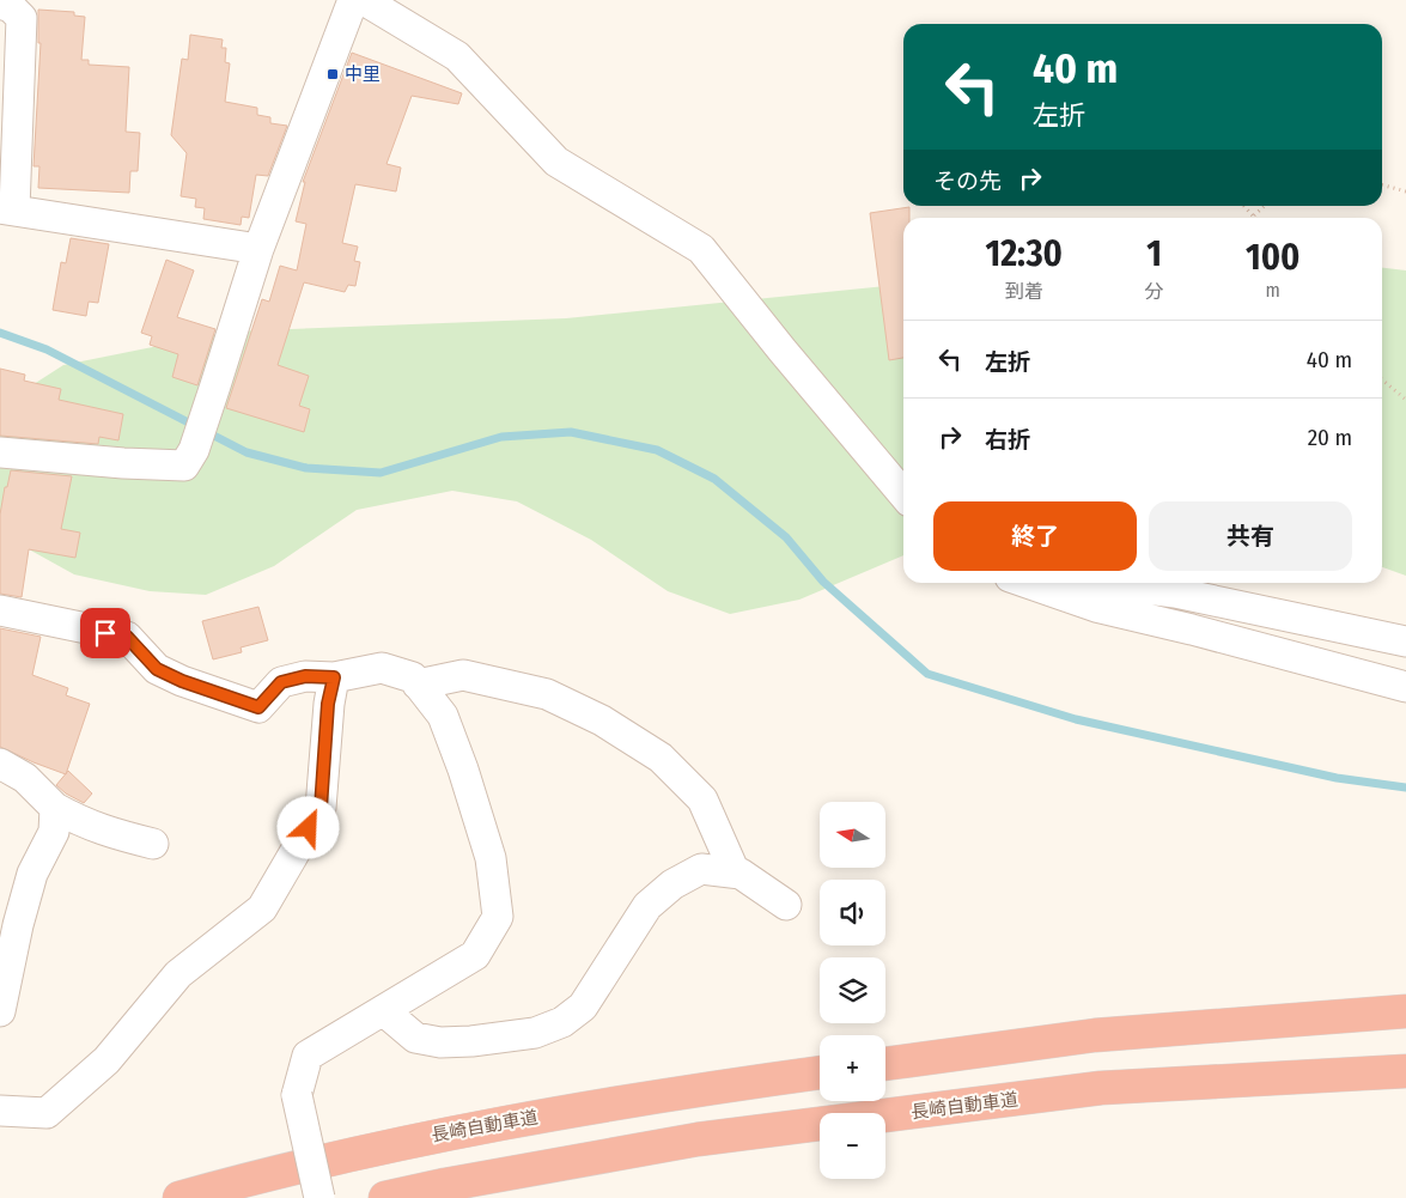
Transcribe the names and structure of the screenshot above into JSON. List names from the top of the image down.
{
  "streets": {
    "highway": ["長崎自動車道"]
  },
  "places": {
    "transit": ["中里"]
  },
  "north": "left",
  "page": {
    "turn": ["40 m", "左折"],
    "then": "その先",
    "eta": [
      "12:30",
      "到着",
      "1",
      "分",
      "100",
      "m"
    ],
    "list": [
      {
        "name": "左折",
        "value": "40 m"
      },
      {
        "name": "右折",
        "value": "20 m"
      }
    ],
    "buttons": ["終了", "共有"],
    "map_buttons": ["+", "−"]
  }
}
